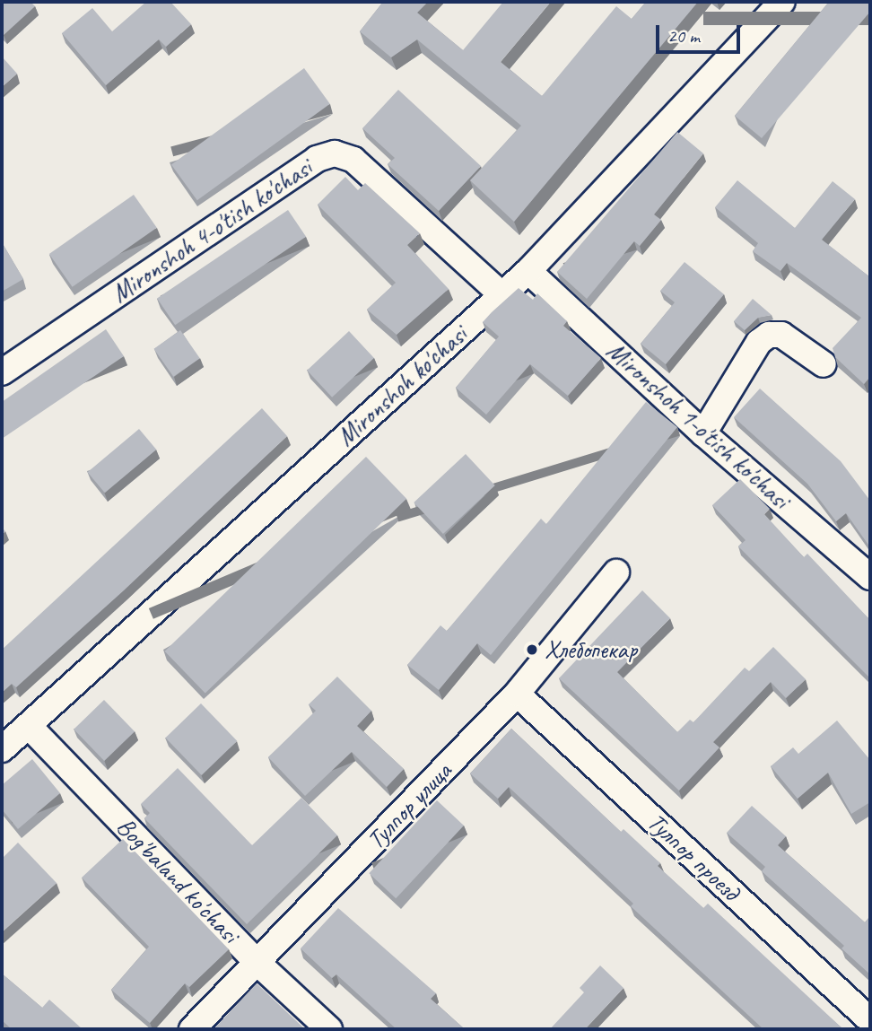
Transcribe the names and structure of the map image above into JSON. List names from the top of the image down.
{
  "streets": {
    "street": [
      "Mironshoh 4-o'tish ko'chasi",
      "Mironshoh ko'chasi",
      "Mironshoh 1-o'tish ko'chasi",
      "Тулпор улица",
      "Тулпор проезд",
      "Bog'baland ko'chasi"
    ]
  },
  "crossings": [
    ["Mironshoh 4-o'tish ko'chasi", "Mironshoh ko'chasi"],
    ["Mironshoh ko'chasi", "Mironshoh 1-o'tish ko'chasi"],
    ["Mironshoh ko'chasi", "Bog'baland ko'chasi"],
    ["Тулпор улица", "Тулпор проезд"],
    ["Тулпор улица", "Bog'baland ko'chasi"]
  ],
  "places": ["Хлебопекар"],
  "scale_bar": "20 m"
}
